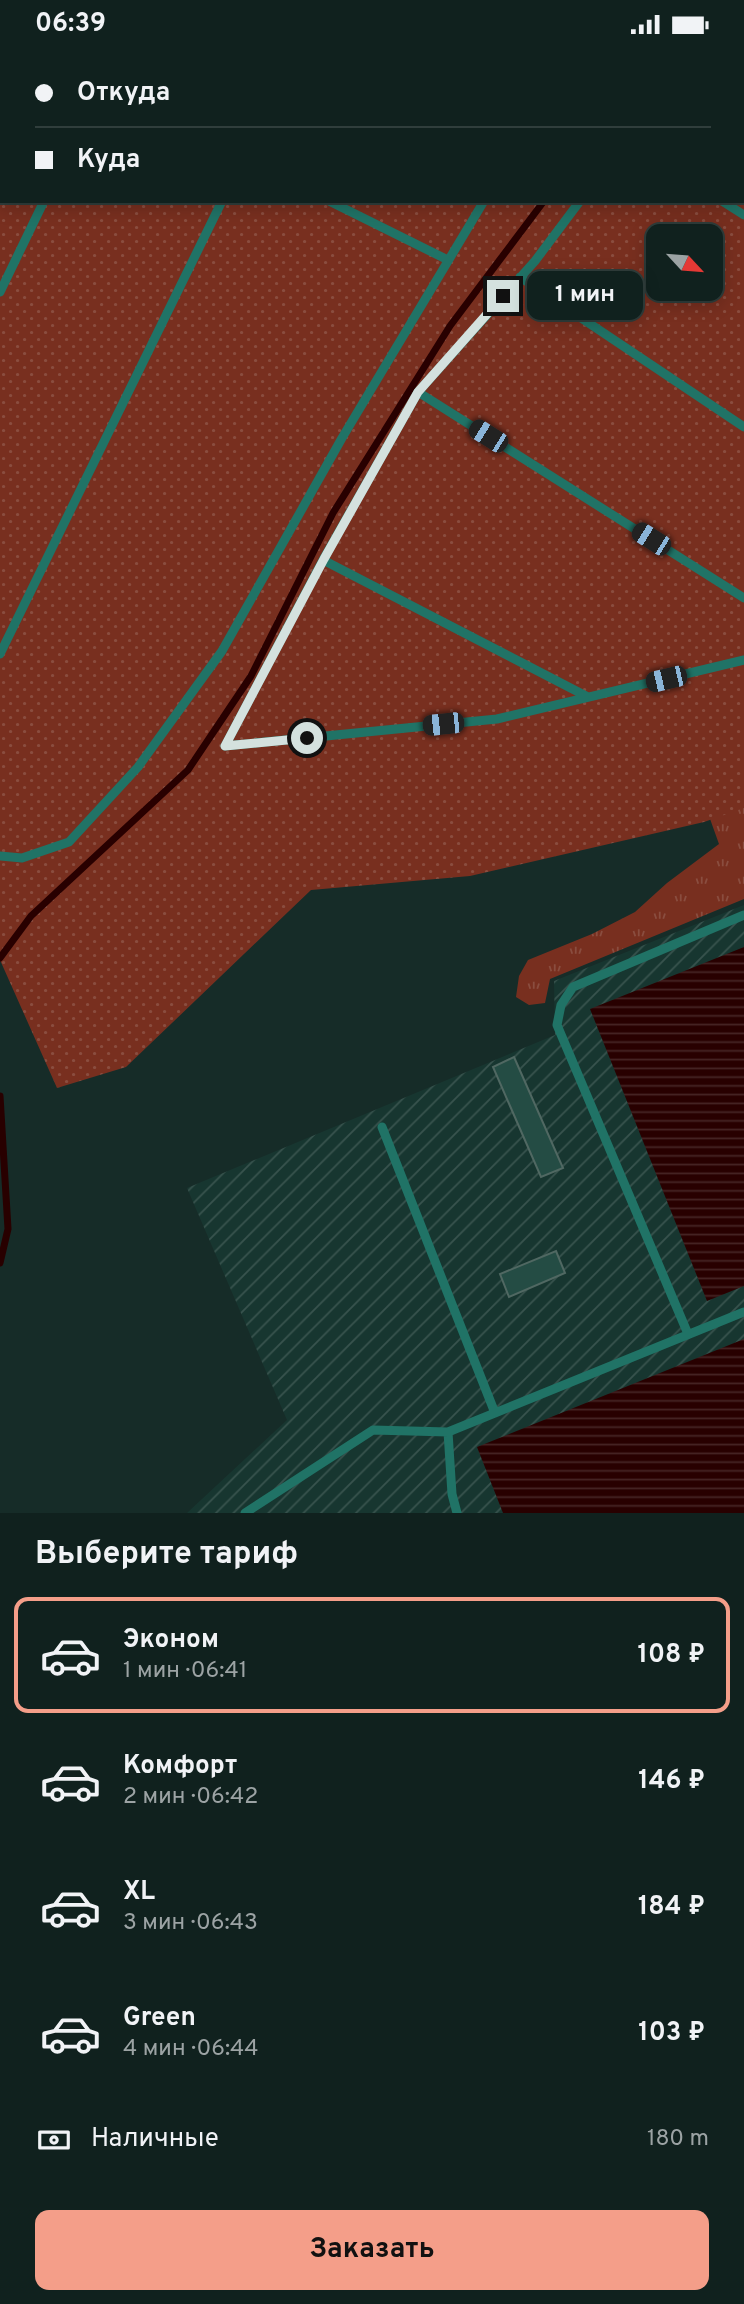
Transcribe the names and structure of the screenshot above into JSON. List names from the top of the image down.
{
  "north": "bottom right",
  "page": {
    "status": "06:39",
    "banner": ["Откуда", "Куда"],
    "bubble": "1 мин",
    "heading": "Выберите тариф",
    "list": [
      {
        "name": "Эконом",
        "note": "1 мин · 06:41",
        "value": "108 ₽"
      },
      {
        "name": "Комфорт",
        "note": "2 мин · 06:42",
        "value": "146 ₽"
      },
      {
        "name": "XL",
        "note": "3 мин · 06:43",
        "value": "184 ₽"
      },
      {
        "name": "Green",
        "note": "4 мин · 06:44",
        "value": "103 ₽"
      }
    ],
    "pay": ["Наличные", "180 m"],
    "buttons": "Заказать"
  }
}
